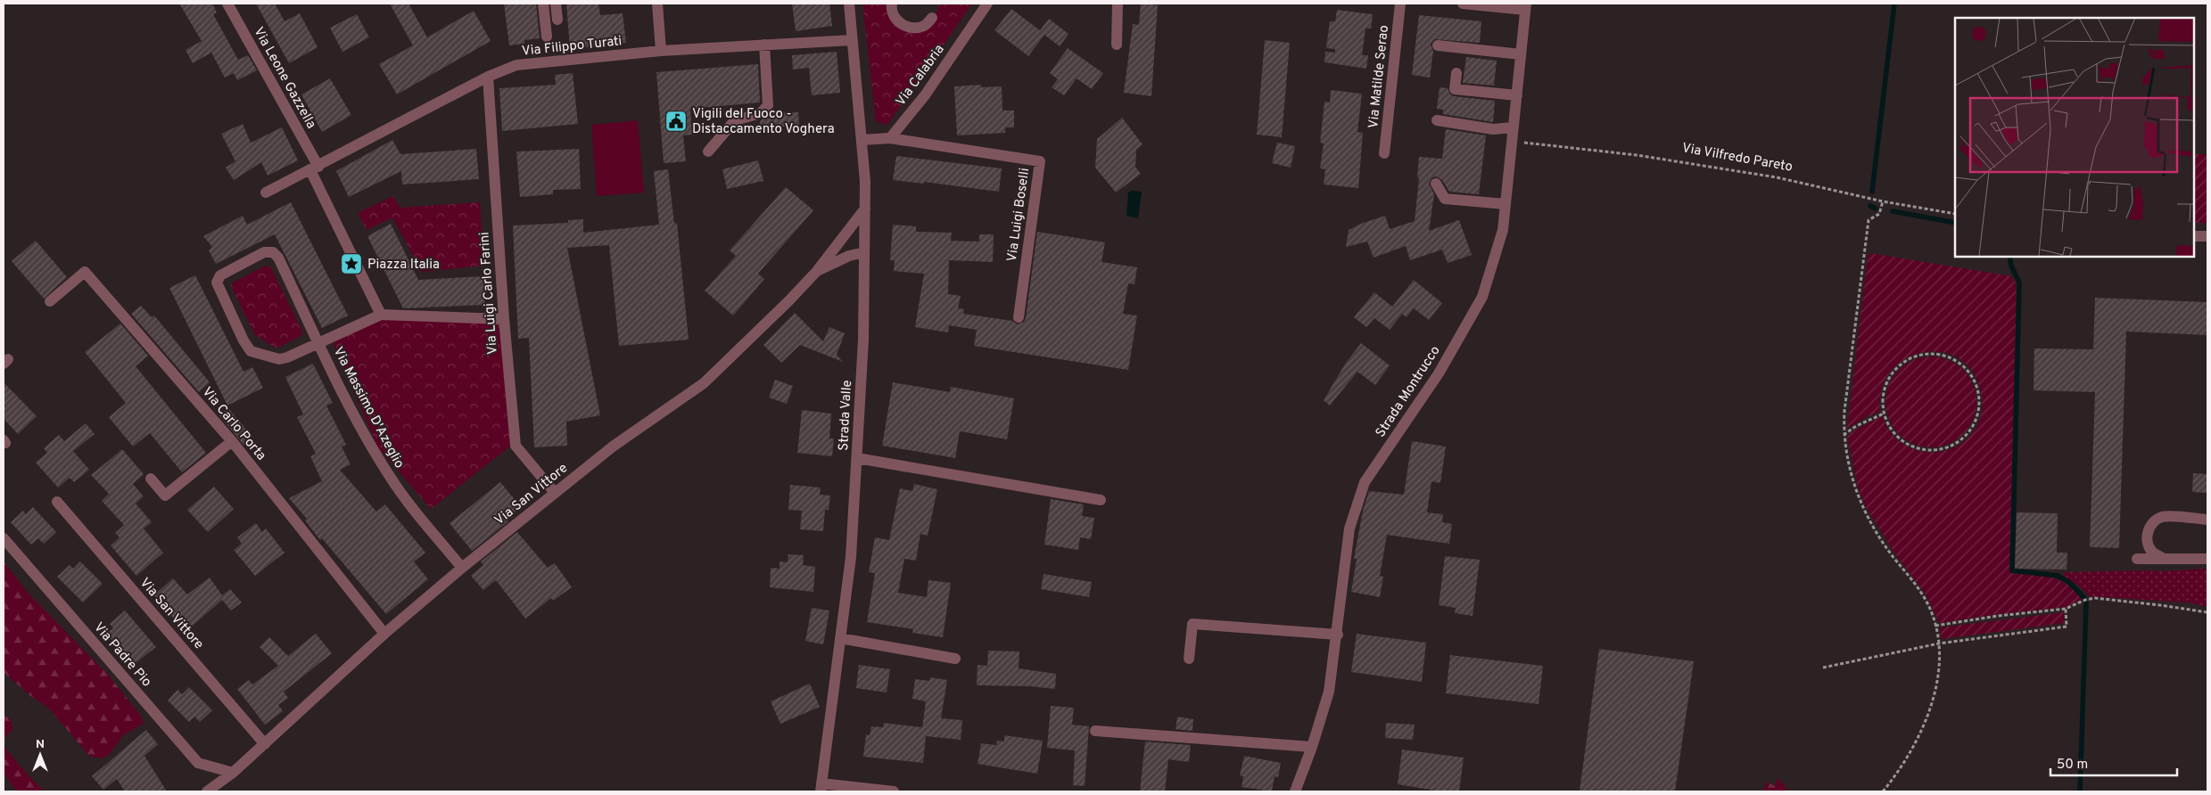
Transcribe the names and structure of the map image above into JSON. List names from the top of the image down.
{
  "streets": {
    "street": [
      "Via Filippo Turati",
      "Via Calabria",
      "Via Matilde Serao",
      "Via Leone Gazzella",
      "Via Luigi Boselli",
      "Via Luigi Carlo Farini",
      "Strada Montrucco",
      "Via Massimo D'Azeglio",
      "Strada Valle",
      "Via Carlo Porta",
      "Via San Vittore",
      "Via Padre Pio"
    ],
    "path": ["Via Vilfredo Pareto"]
  },
  "crossings": [
    ["Via Filippo Turati", "Via Leone Gazzella"],
    ["Via Filippo Turati", "Via Luigi Carlo Farini"],
    ["Via Filippo Turati", "Strada Valle"],
    ["Via Calabria", "Via Luigi Boselli"],
    ["Via Vilfredo Pareto", "Strada Montrucco"],
    ["Via Luigi Carlo Farini", "Via San Vittore"],
    ["Via Massimo D'Azeglio", "Via San Vittore"],
    ["Strada Valle", "Via San Vittore"],
    ["Via Carlo Porta", "Via San Vittore"],
    ["Via San Vittore", "Via Padre Pio"]
  ],
  "places": {
    "public building": ["Vigili del Fuoco - Distaccamento Voghera"],
    "place": ["Piazza Italia"]
  },
  "scale_bar": "50 m",
  "north": "top"
}
